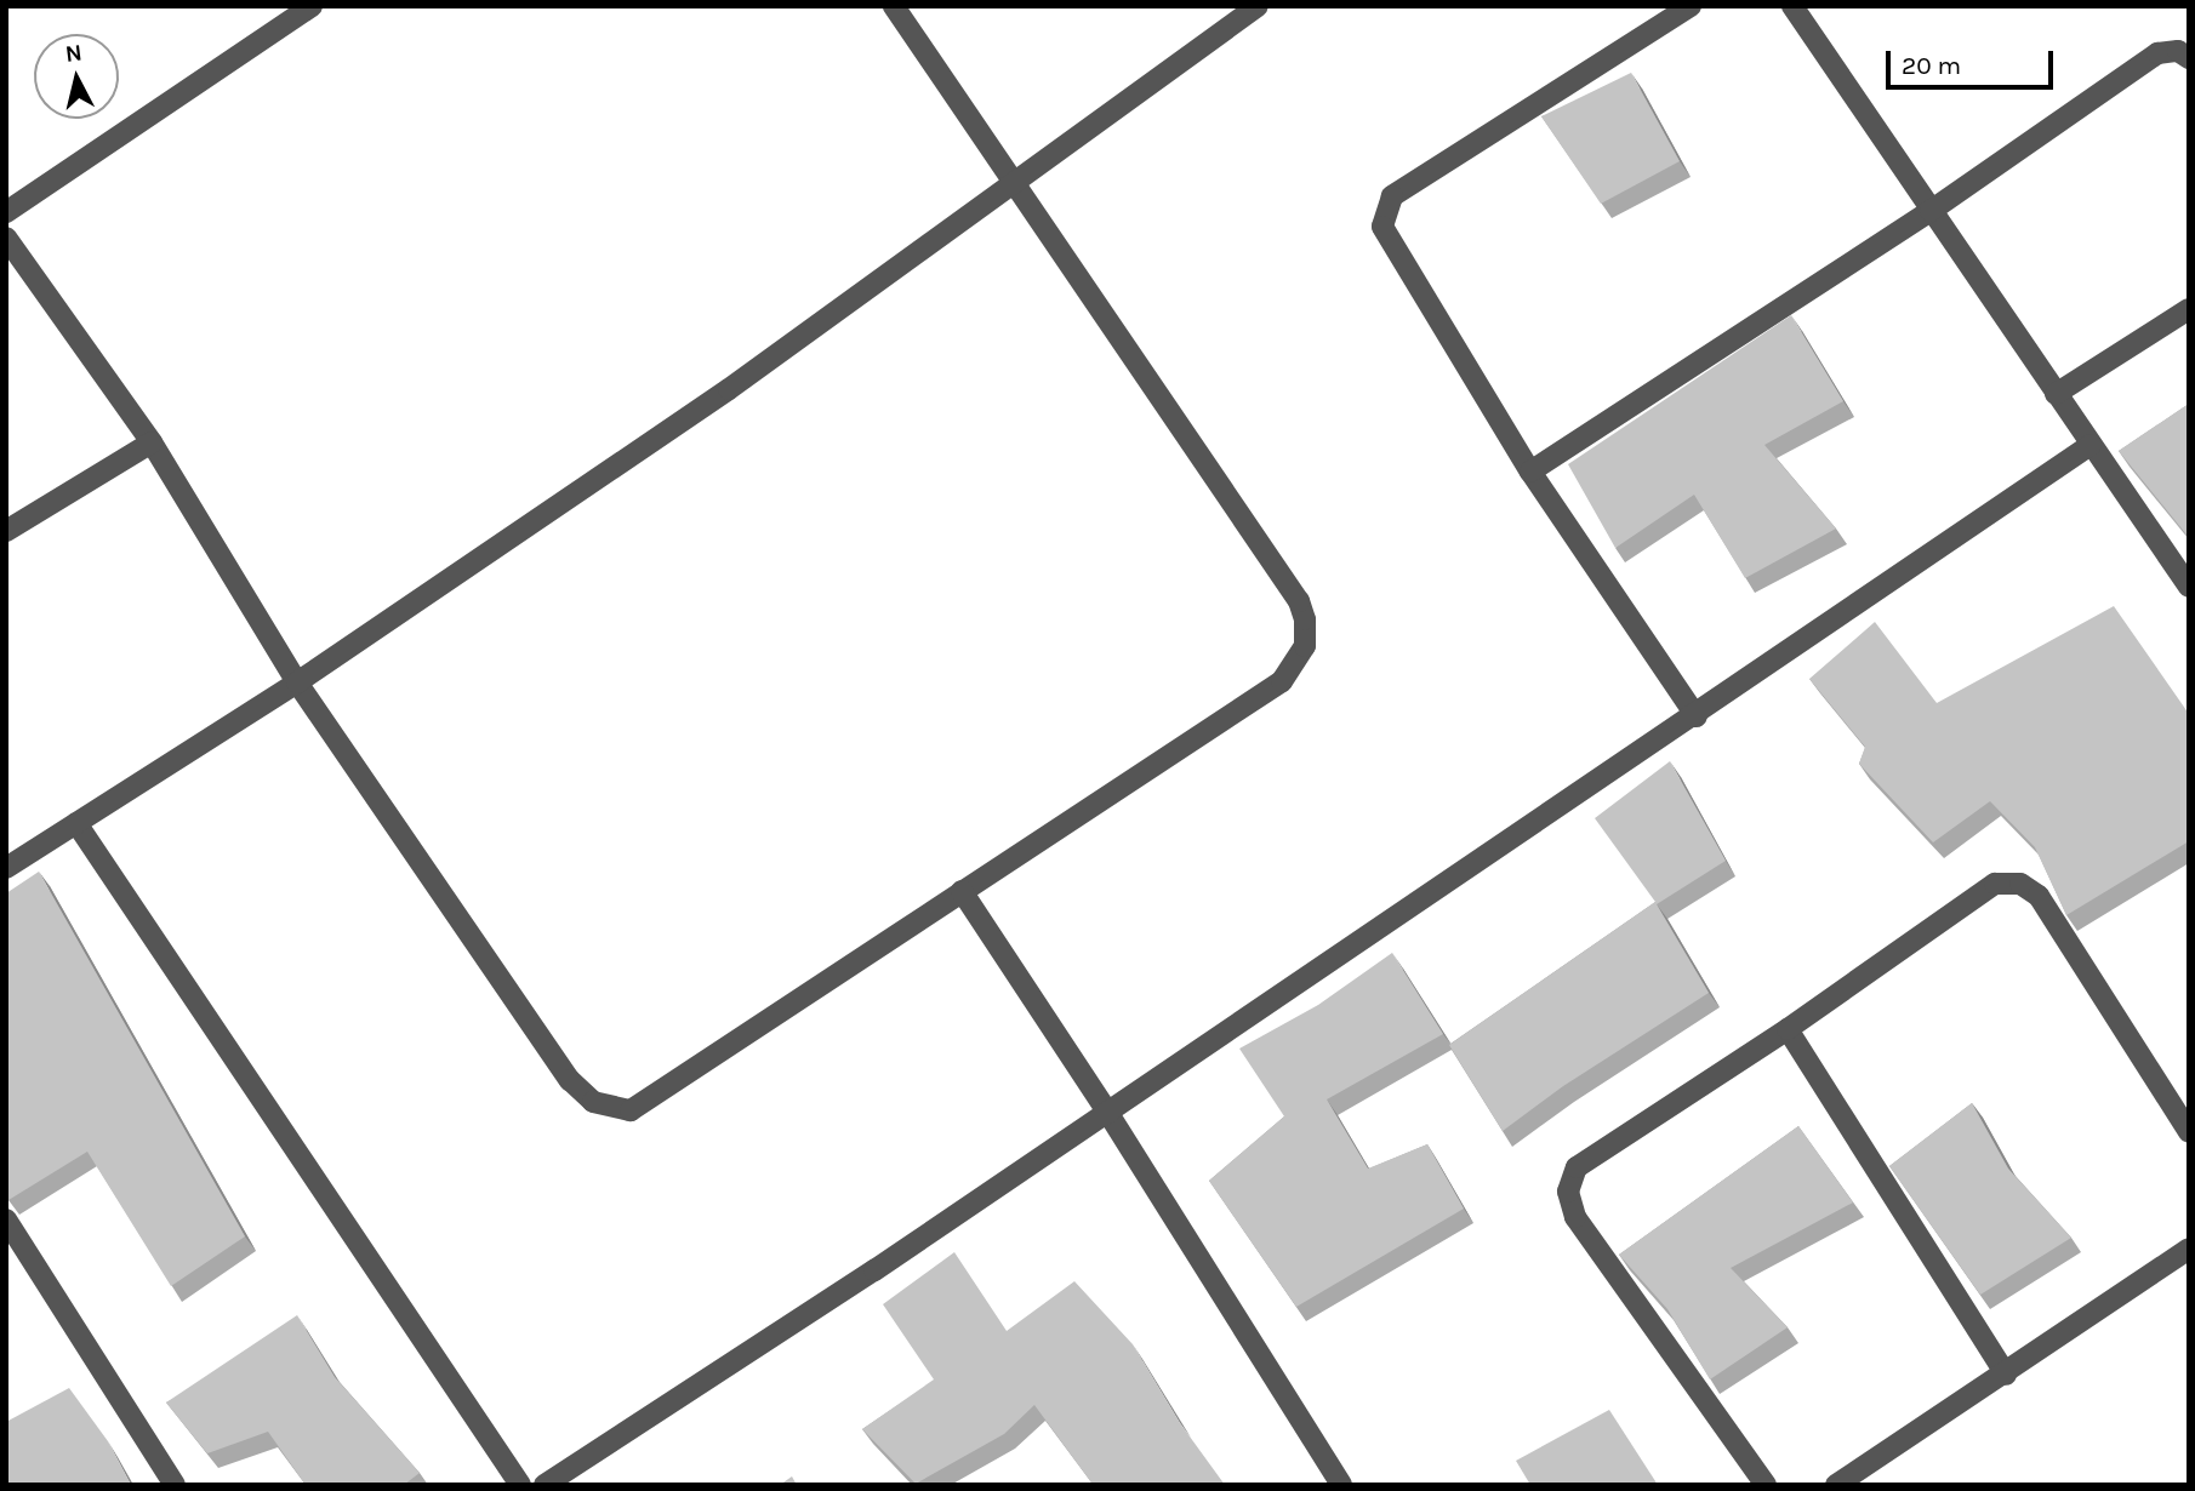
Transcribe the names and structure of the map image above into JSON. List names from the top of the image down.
{
  "scale_bar": "20 m",
  "north": "top"
}
